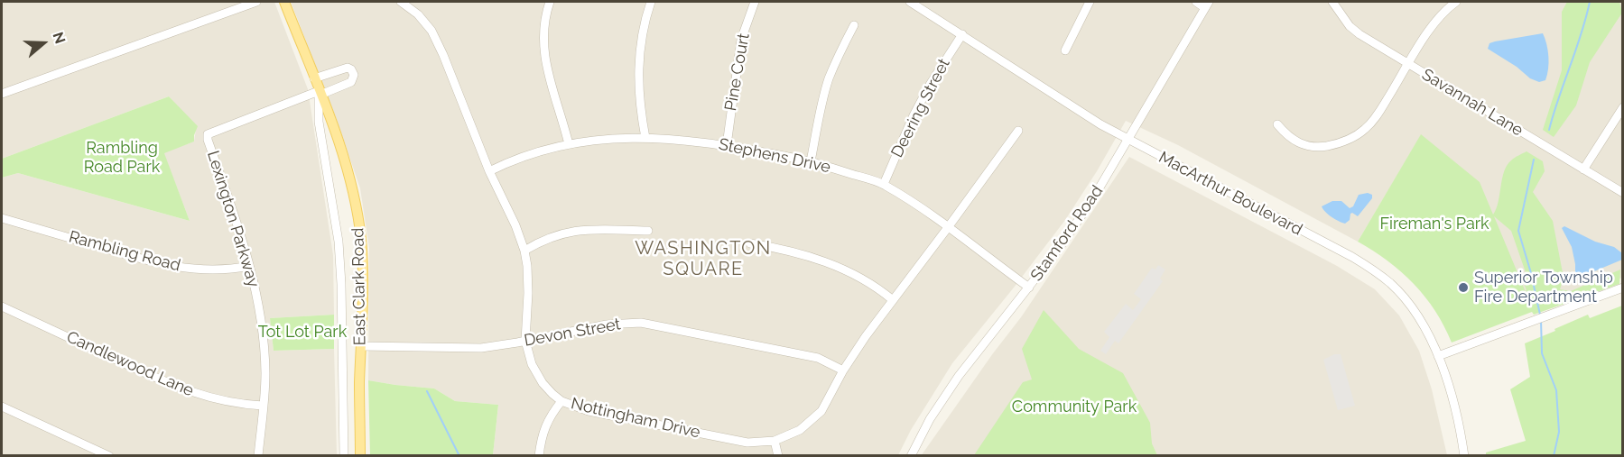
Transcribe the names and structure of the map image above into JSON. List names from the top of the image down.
{
  "streets": {
    "main road": ["East Clark Road"],
    "street": [
      "Pine Court",
      "Savannah Lane",
      "Deering Street",
      "Stephens Drive",
      "MacArthur Boulevard",
      "Lexington Parkway",
      "Stamford Road",
      "Rambling Road",
      "Devon Street",
      "Candlewood Lane",
      "Nottingham Drive"
    ]
  },
  "crossings": [
    ["Pine Court", "Stephens Drive"],
    ["Deering Street", "Stephens Drive"],
    ["Deering Street", "MacArthur Boulevard"],
    ["Stephens Drive", "Stamford Road"],
    ["Stephens Drive", "Nottingham Drive"],
    ["MacArthur Boulevard", "Stamford Road"],
    ["Lexington Parkway", "Rambling Road"],
    ["Lexington Parkway", "East Clark Road"],
    ["Lexington Parkway", "Candlewood Lane"],
    ["East Clark Road", "Devon Street"],
    ["Devon Street", "Nottingham Drive"]
  ],
  "districts": ["WASHINGTON SQUARE"],
  "parks": [
    "Rambling Road Park",
    "Fireman's Park",
    "Tot Lot Park",
    "Community Park"
  ],
  "places": ["Superior Township Fire Department"],
  "north": "right"
}
